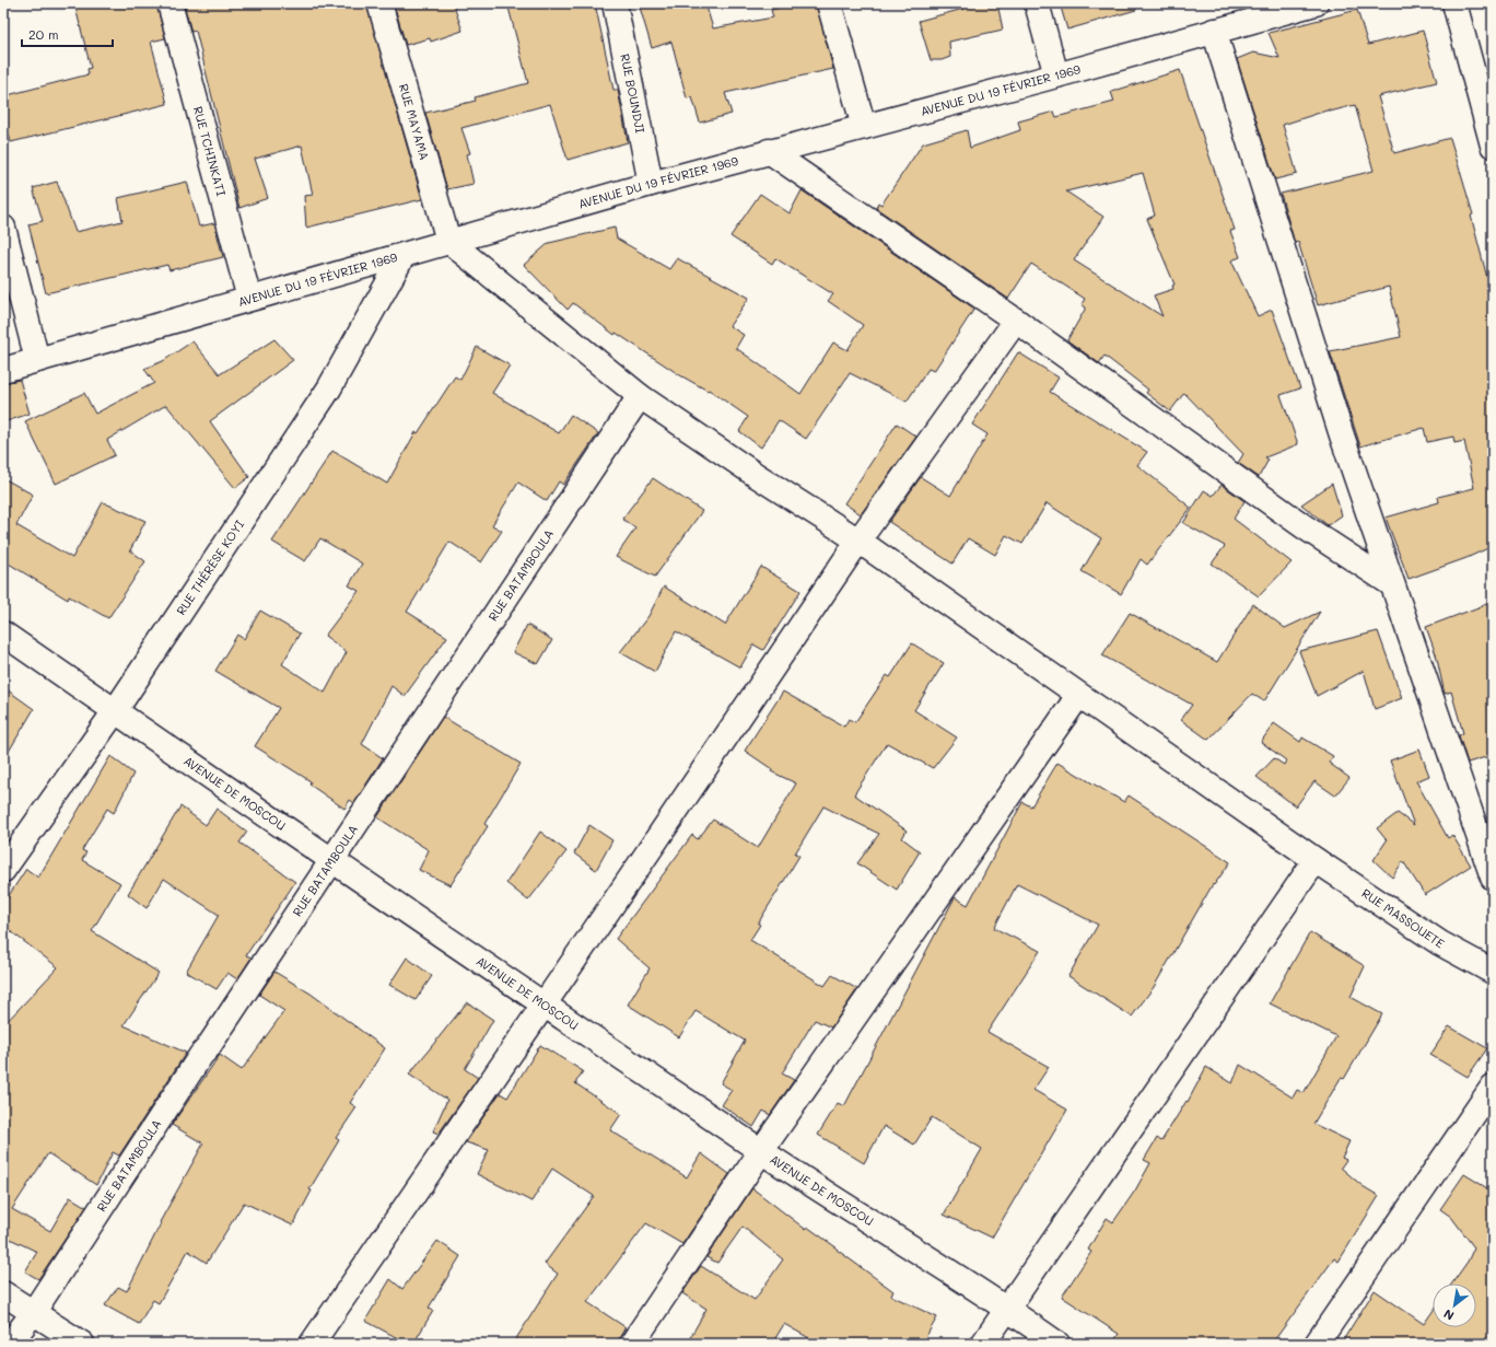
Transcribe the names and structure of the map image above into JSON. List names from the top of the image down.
{
  "streets": {
    "street": [
      "AVENUE DU 19 FÉVRIER 1969",
      "RUE BOUNDJI",
      "RUE MAYAMA",
      "RUE TCHINKATI",
      "RUE THÉRÈSE KOYI",
      "RUE BATAMBOULA",
      "AVENUE DE MOSCOU",
      "RUE MASSOUETE"
    ]
  },
  "crossings": [
    ["AVENUE DU 19 FÉVRIER 1969", "RUE BOUNDJI"],
    ["AVENUE DU 19 FÉVRIER 1969", "RUE MAYAMA"],
    ["AVENUE DU 19 FÉVRIER 1969", "RUE TCHINKATI"],
    ["AVENUE DU 19 FÉVRIER 1969", "RUE THÉRÈSE KOYI"],
    ["AVENUE DU 19 FÉVRIER 1969", "RUE MASSOUETE"],
    ["RUE MAYAMA", "RUE MASSOUETE"],
    ["RUE THÉRÈSE KOYI", "AVENUE DE MOSCOU"],
    ["RUE BATAMBOULA", "AVENUE DE MOSCOU"],
    ["RUE BATAMBOULA", "RUE MASSOUETE"]
  ],
  "scale_bar": "20 m",
  "north": "bottom left"
}
